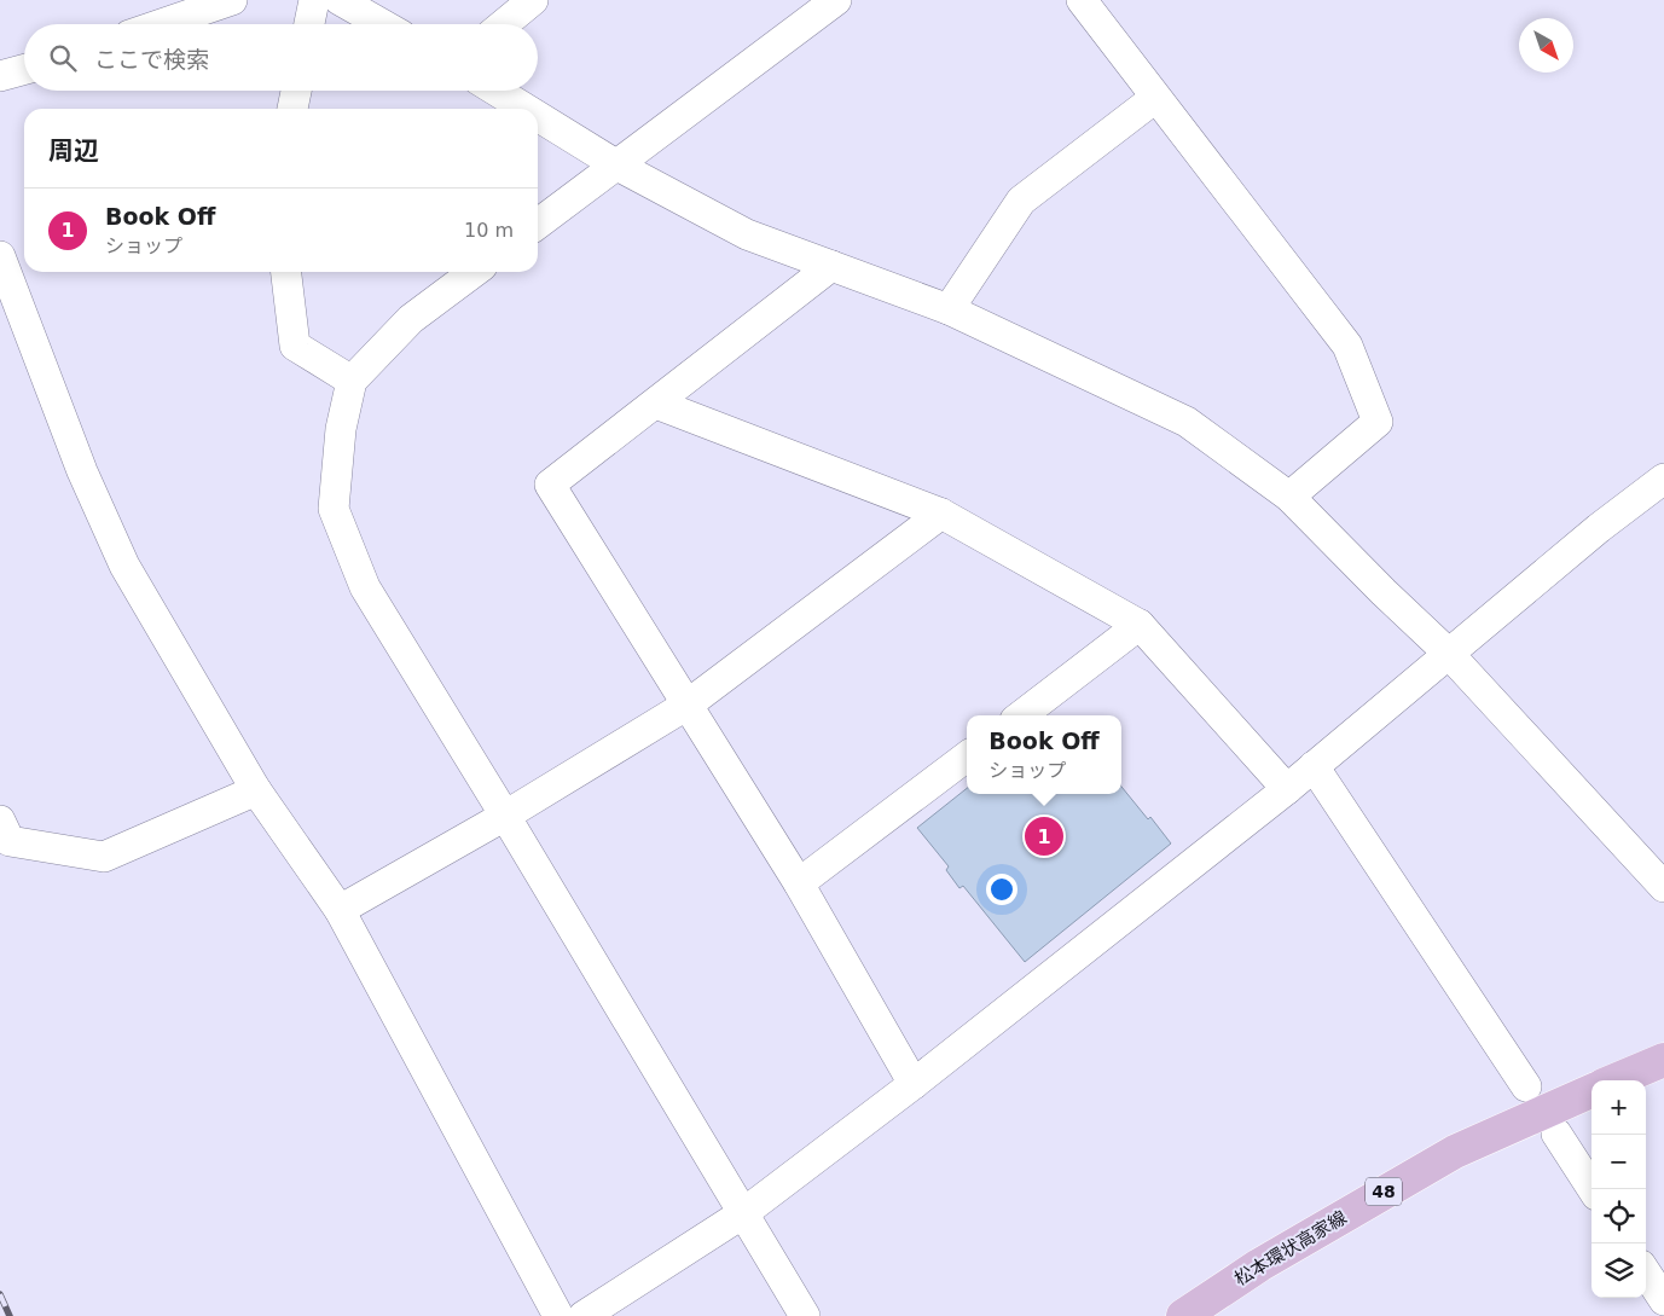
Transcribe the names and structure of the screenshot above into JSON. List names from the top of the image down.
{
  "streets": {
    "main road": ["48", "松本環状高家線"]
  },
  "north": "bottom right",
  "page": {
    "search": "ここで検索",
    "heading": "周辺",
    "list": [
      {
        "mark": "1",
        "name": "Book Off",
        "note": "ショップ",
        "value": "10 m"
      }
    ],
    "popup": ["Book Off", "ショップ"],
    "pins": "1",
    "map_buttons": ["+", "−"]
  }
}
